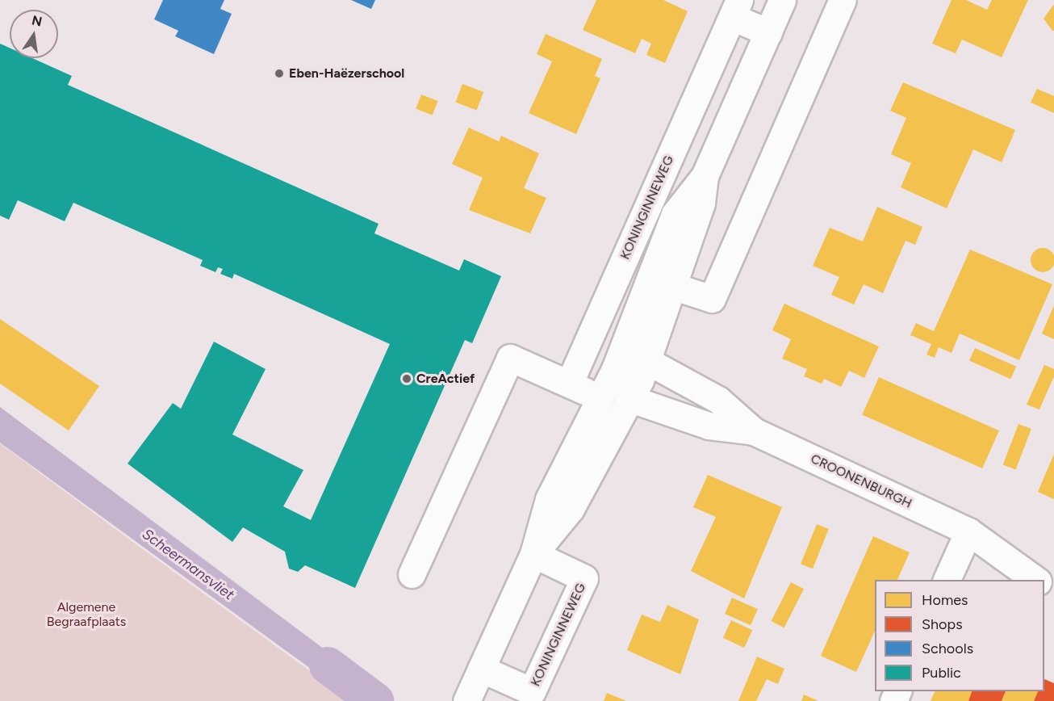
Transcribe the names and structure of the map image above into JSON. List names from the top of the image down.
{
  "streets": {
    "street": ["KONINGINNEWEG", "CROONENBURGH"]
  },
  "crossings": [
    ["KONINGINNEWEG", "CROONENBURGH"]
  ],
  "water": ["Scheermansvliet"],
  "parks": ["Algemene Begraafplaats"],
  "places": ["Eben-Haëzerschool", "CreActief"],
  "legend": [
    "Homes",
    "Shops",
    "Schools",
    "Public"
  ],
  "north": "top"
}
